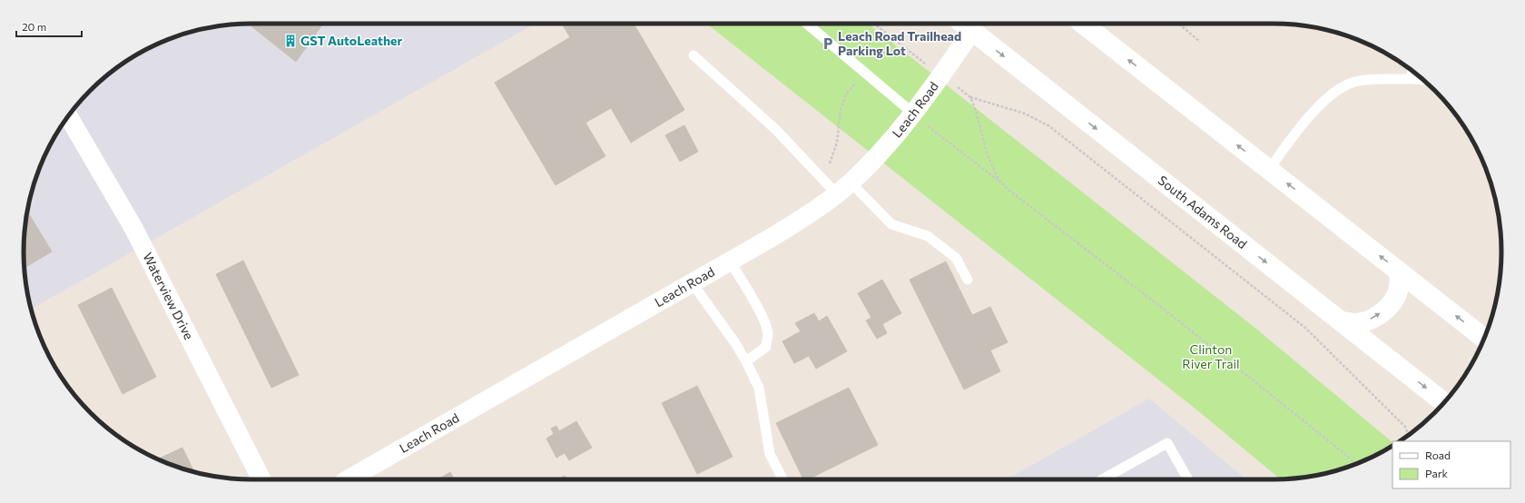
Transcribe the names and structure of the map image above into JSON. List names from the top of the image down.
{
  "streets": {
    "main road": ["South Adams Road"],
    "street": ["Leach Road", "Waterview Drive"]
  },
  "crossings": [
    ["Leach Road", "South Adams Road"]
  ],
  "parks": ["Clinton River Trail"],
  "places": {
    "building": ["GST AutoLeather"],
    "parking": ["Leach Road Trailhead Parking Lot"]
  },
  "legend": ["Road", "Park"],
  "scale_bar": "20 m"
}
